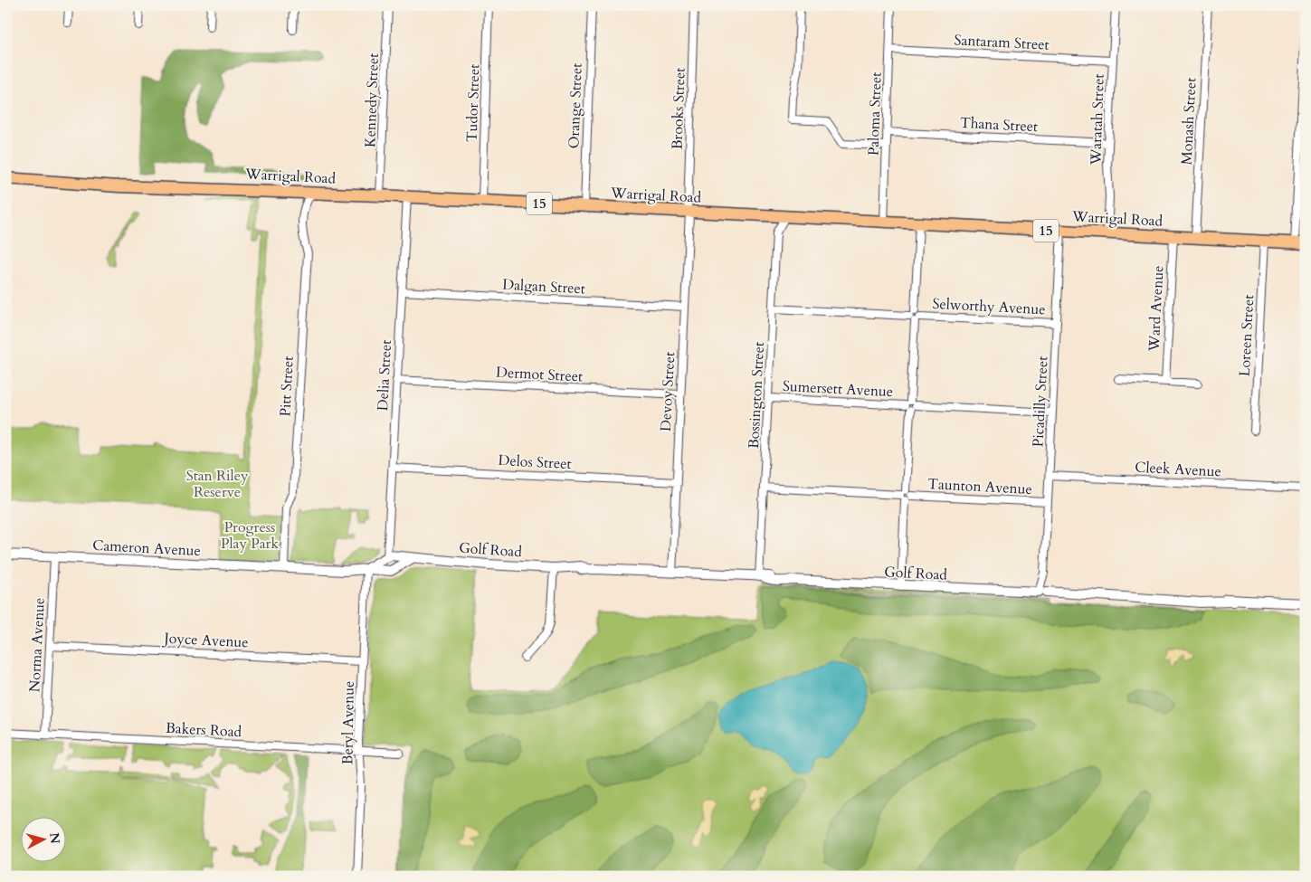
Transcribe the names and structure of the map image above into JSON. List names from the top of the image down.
{
  "streets": {
    "highway": ["Warrigal Road", "15"],
    "street": [
      "Santaram Street",
      "Kennedy Street",
      "Tudor Street",
      "Orange Street",
      "Brooks Street",
      "Paloma Street",
      "Waratah Street",
      "Monash Street",
      "Thana Street",
      "Dalgan Street",
      "Selworthy Avenue",
      "Ward Avenue",
      "Loreen Street",
      "Dermot Street",
      "Delia Street",
      "Pitt Street",
      "Sumersett Avenue",
      "Devoy Street",
      "Bossington Street",
      "Picadilly Street",
      "Delos Street",
      "Cleek Avenue",
      "Taunton Avenue",
      "Cameron Avenue",
      "Golf Road",
      "Joyce Avenue",
      "Norma Avenue",
      "Beryl Avenue",
      "Bakers Road"
    ]
  },
  "crossings": [
    ["Santaram Street", "Paloma Street"],
    ["Santaram Street", "Waratah Street"],
    ["Kennedy Street", "Warrigal Road"],
    ["Tudor Street", "Warrigal Road"],
    ["Orange Street", "Warrigal Road"],
    ["Brooks Street", "Warrigal Road"],
    ["Brooks Street", "Devoy Street"],
    ["Paloma Street", "Thana Street"],
    ["Paloma Street", "Warrigal Road"],
    ["Waratah Street", "Thana Street"],
    ["Waratah Street", "Warrigal Road"],
    ["Monash Street", "Warrigal Road"],
    ["Warrigal Road", "Ward Avenue"],
    ["Warrigal Road", "Loreen Street"],
    ["Warrigal Road", "Delia Street"],
    ["Warrigal Road", "Devoy Street"],
    ["Warrigal Road", "Bossington Street"],
    ["Warrigal Road", "Picadilly Street"],
    ["Dalgan Street", "Delia Street"],
    ["Dalgan Street", "Devoy Street"],
    ["Selworthy Avenue", "Bossington Street"],
    ["Selworthy Avenue", "Picadilly Street"],
    ["Dermot Street", "Delia Street"],
    ["Dermot Street", "Devoy Street"],
    ["Delia Street", "Delos Street"],
    ["Delia Street", "Cameron Avenue"],
    ["Delia Street", "Golf Road"],
    ["Pitt Street", "Cameron Avenue"],
    ["Sumersett Avenue", "Bossington Street"],
    ["Sumersett Avenue", "Picadilly Street"],
    ["Devoy Street", "Delos Street"],
    ["Devoy Street", "Golf Road"],
    ["Bossington Street", "Taunton Avenue"],
    ["Bossington Street", "Golf Road"],
    ["Picadilly Street", "Cleek Avenue"],
    ["Picadilly Street", "Taunton Avenue"],
    ["Picadilly Street", "Golf Road"],
    ["Cameron Avenue", "Golf Road"],
    ["Cameron Avenue", "Norma Avenue"],
    ["Cameron Avenue", "Beryl Avenue"],
    ["Joyce Avenue", "Norma Avenue"],
    ["Joyce Avenue", "Beryl Avenue"],
    ["Norma Avenue", "Bakers Road"],
    ["Beryl Avenue", "Bakers Road"]
  ],
  "parks": ["Stan Riley Reserve", "Progress Play Park"],
  "north": "right"
}
